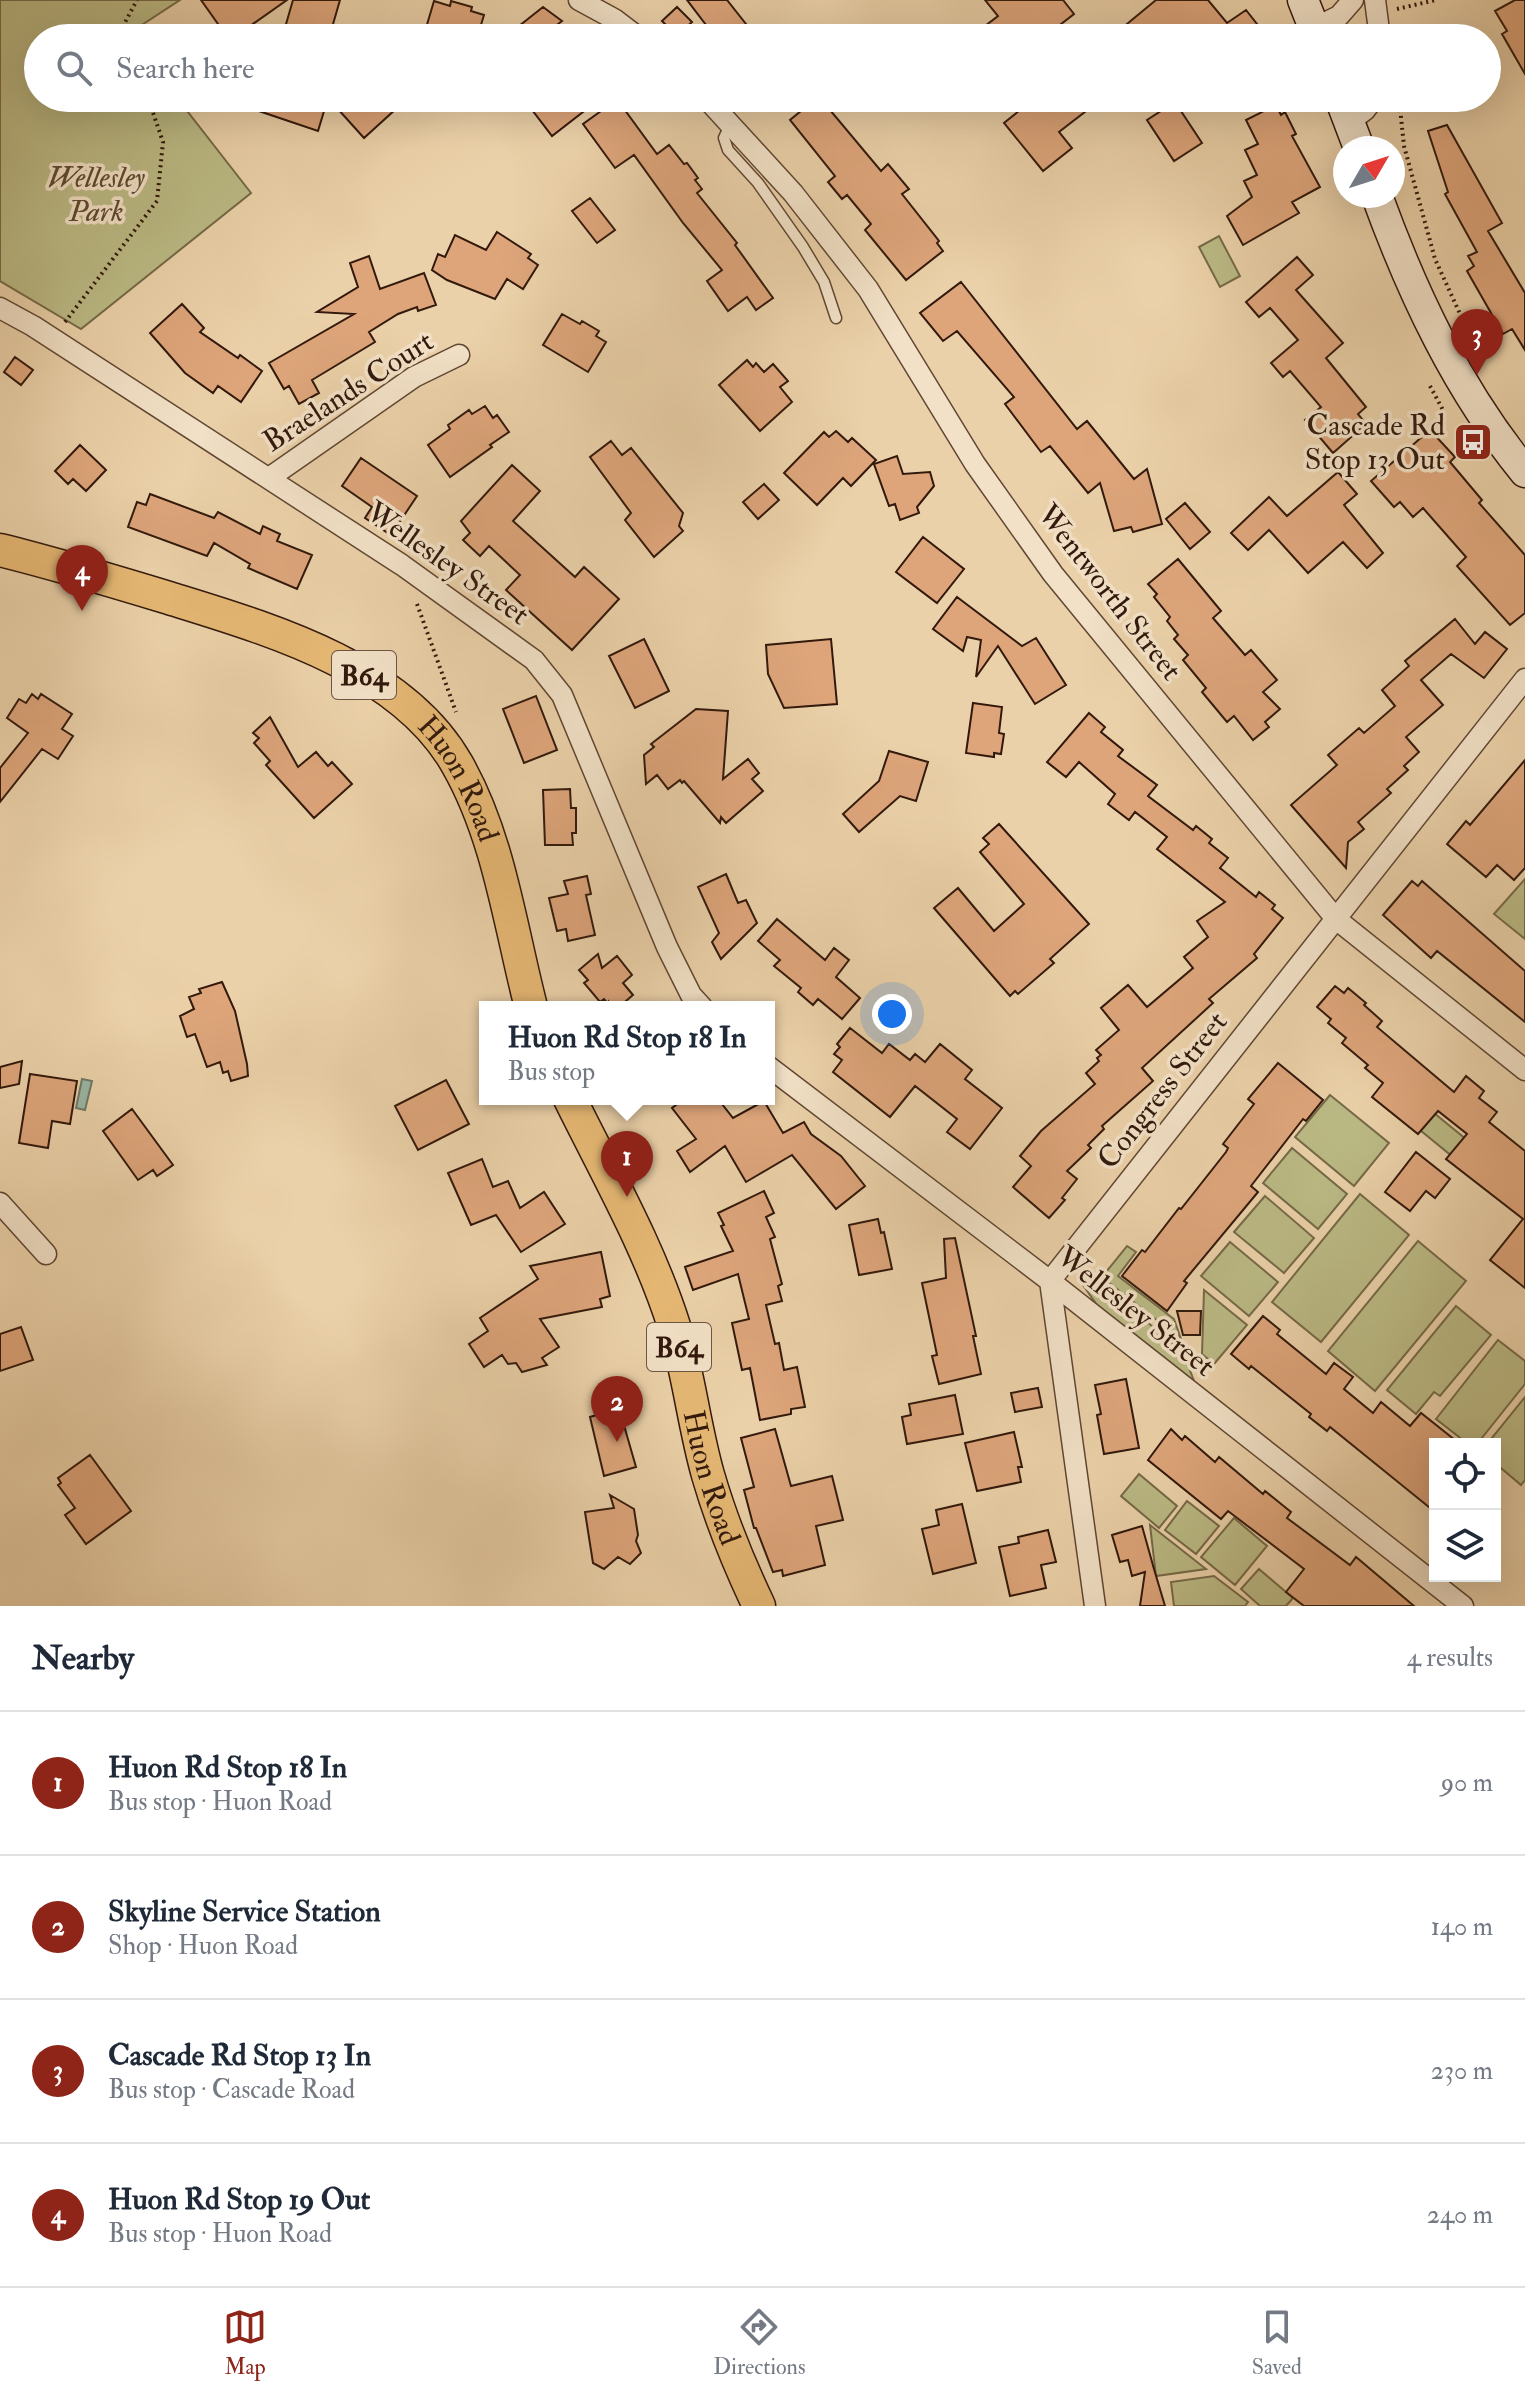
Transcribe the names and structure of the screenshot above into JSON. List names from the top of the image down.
{
  "streets": {
    "main road": ["B64", "Huon Road"],
    "street": [
      "Braelands Court",
      "Wellesley Street",
      "Wentworth Street",
      "Congress Street"
    ]
  },
  "crossings": [
    ["Braelands Court", "Wellesley Street"],
    ["Wellesley Street", "Congress Street"],
    ["Wentworth Street", "Congress Street"]
  ],
  "parks": ["Wellesley Park"],
  "places": {
    "bus stop": ["Cascade Rd Stop 13 Out"]
  },
  "north": "top right",
  "page": {
    "search": "Search here",
    "pins": [
      "3",
      "4",
      "1",
      "2"
    ],
    "popup": ["Huon Rd Stop 18 In", "Bus stop"],
    "heading": ["Nearby", "4 results"],
    "list": [
      {
        "mark": "1",
        "name": "Huon Rd Stop 18 In",
        "note": "Bus stop · Huon Road",
        "value": "90 m"
      },
      {
        "mark": "2",
        "name": "Skyline Service Station",
        "note": "Shop · Huon Road",
        "value": "140 m"
      },
      {
        "mark": "3",
        "name": "Cascade Rd Stop 13 In",
        "note": "Bus stop · Cascade Road",
        "value": "230 m"
      },
      {
        "mark": "4",
        "name": "Huon Rd Stop 19 Out",
        "note": "Bus stop · Huon Road",
        "value": "240 m"
      }
    ],
    "nav": ["Map", "Directions", "Saved"]
  }
}
